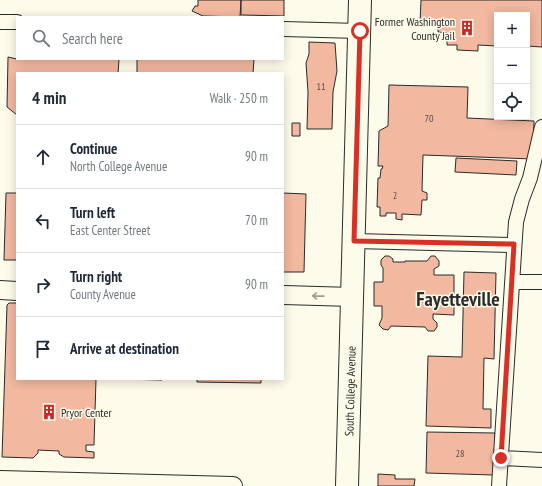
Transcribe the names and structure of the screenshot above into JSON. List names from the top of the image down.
{
  "streets": {
    "main road": ["South College Avenue"]
  },
  "districts": ["Fayetteville"],
  "places": {
    "building": ["Former Washington County Jail", "Pryor Center"]
  },
  "house_numbers": [
    "11",
    "70",
    "2",
    "28"
  ],
  "page": {
    "map_buttons": ["+", "−"],
    "search": "Search here",
    "heading": ["4 min", "Walk · 250 m"],
    "list": [
      ["Continue", "North College Avenue", "90 m"],
      ["Turn left", "East Center Street", "70 m"],
      ["Turn right", "County Avenue", "90 m"],
      "Arrive at destination"
    ]
  }
}
